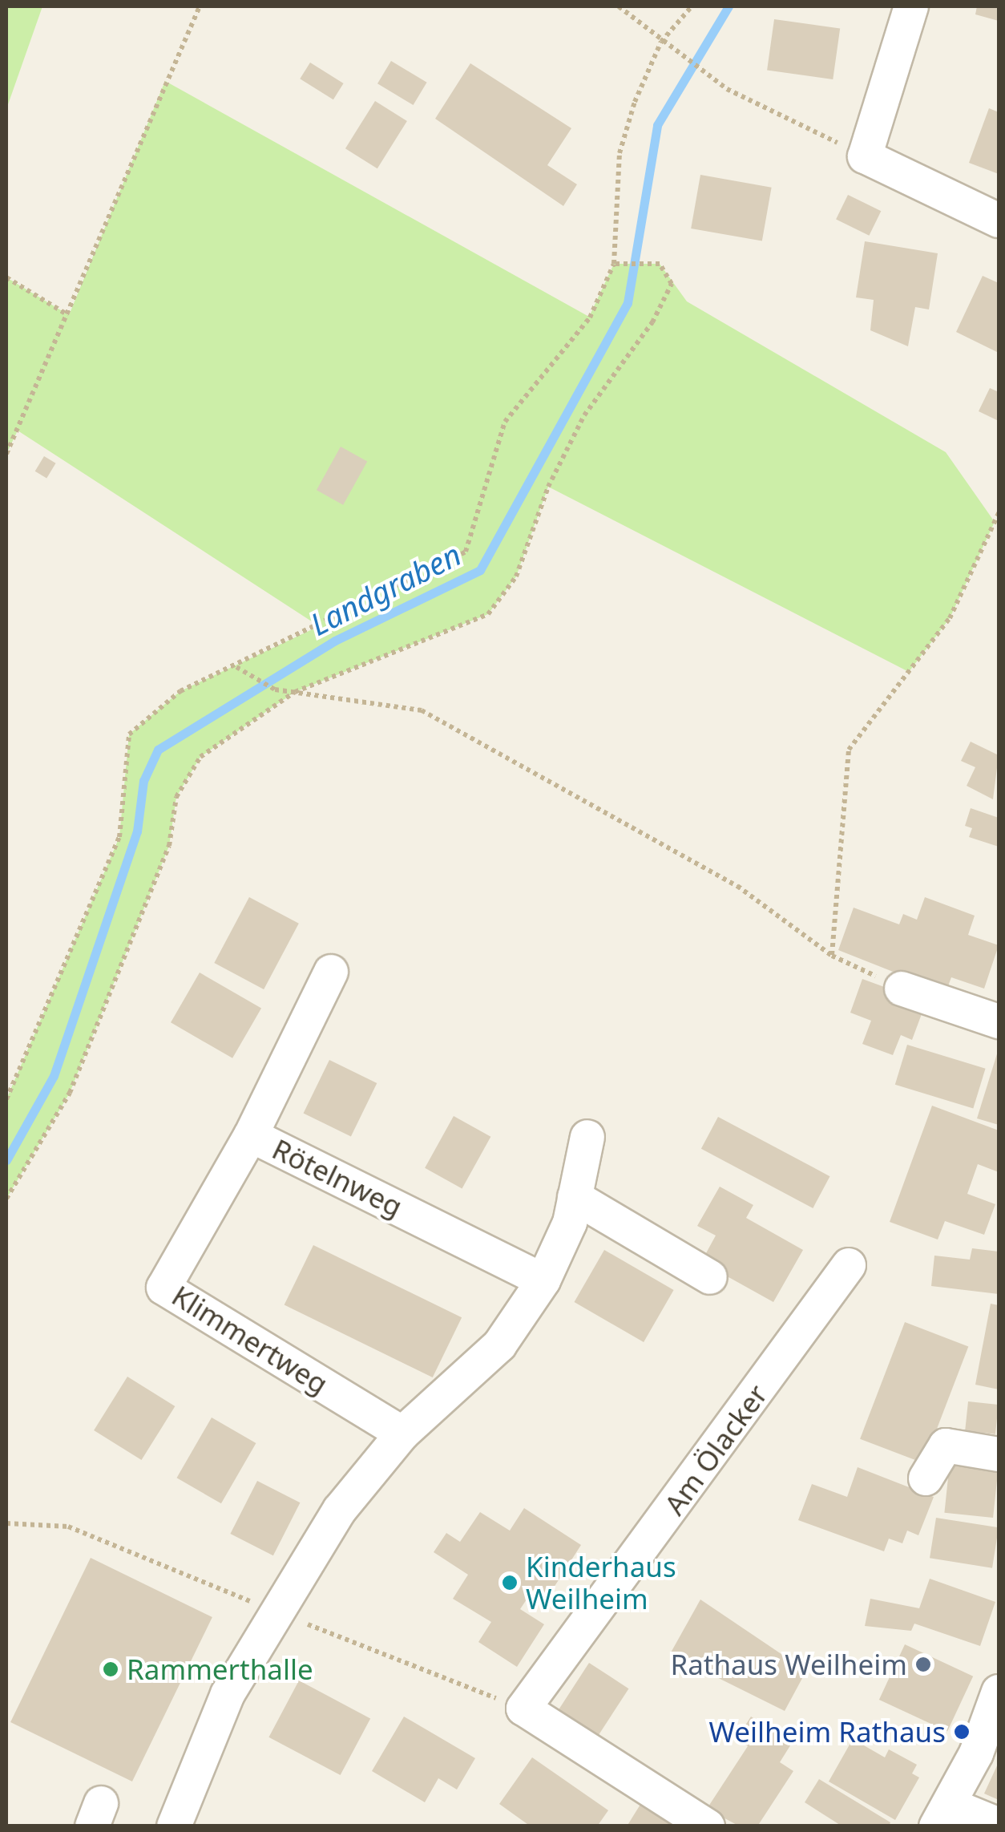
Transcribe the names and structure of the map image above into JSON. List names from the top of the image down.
{
  "streets": {
    "street": ["Rötelnweg", "Klimmertweg", "Am Ölacker"]
  },
  "crossings": [
    ["Rötelnweg", "Klimmertweg"]
  ],
  "water": ["Landgraben"],
  "places": [
    "Kinderhaus Weilheim",
    "Rathaus Weilheim",
    "Rammerthalle",
    "Weilheim Rathaus"
  ]
}
